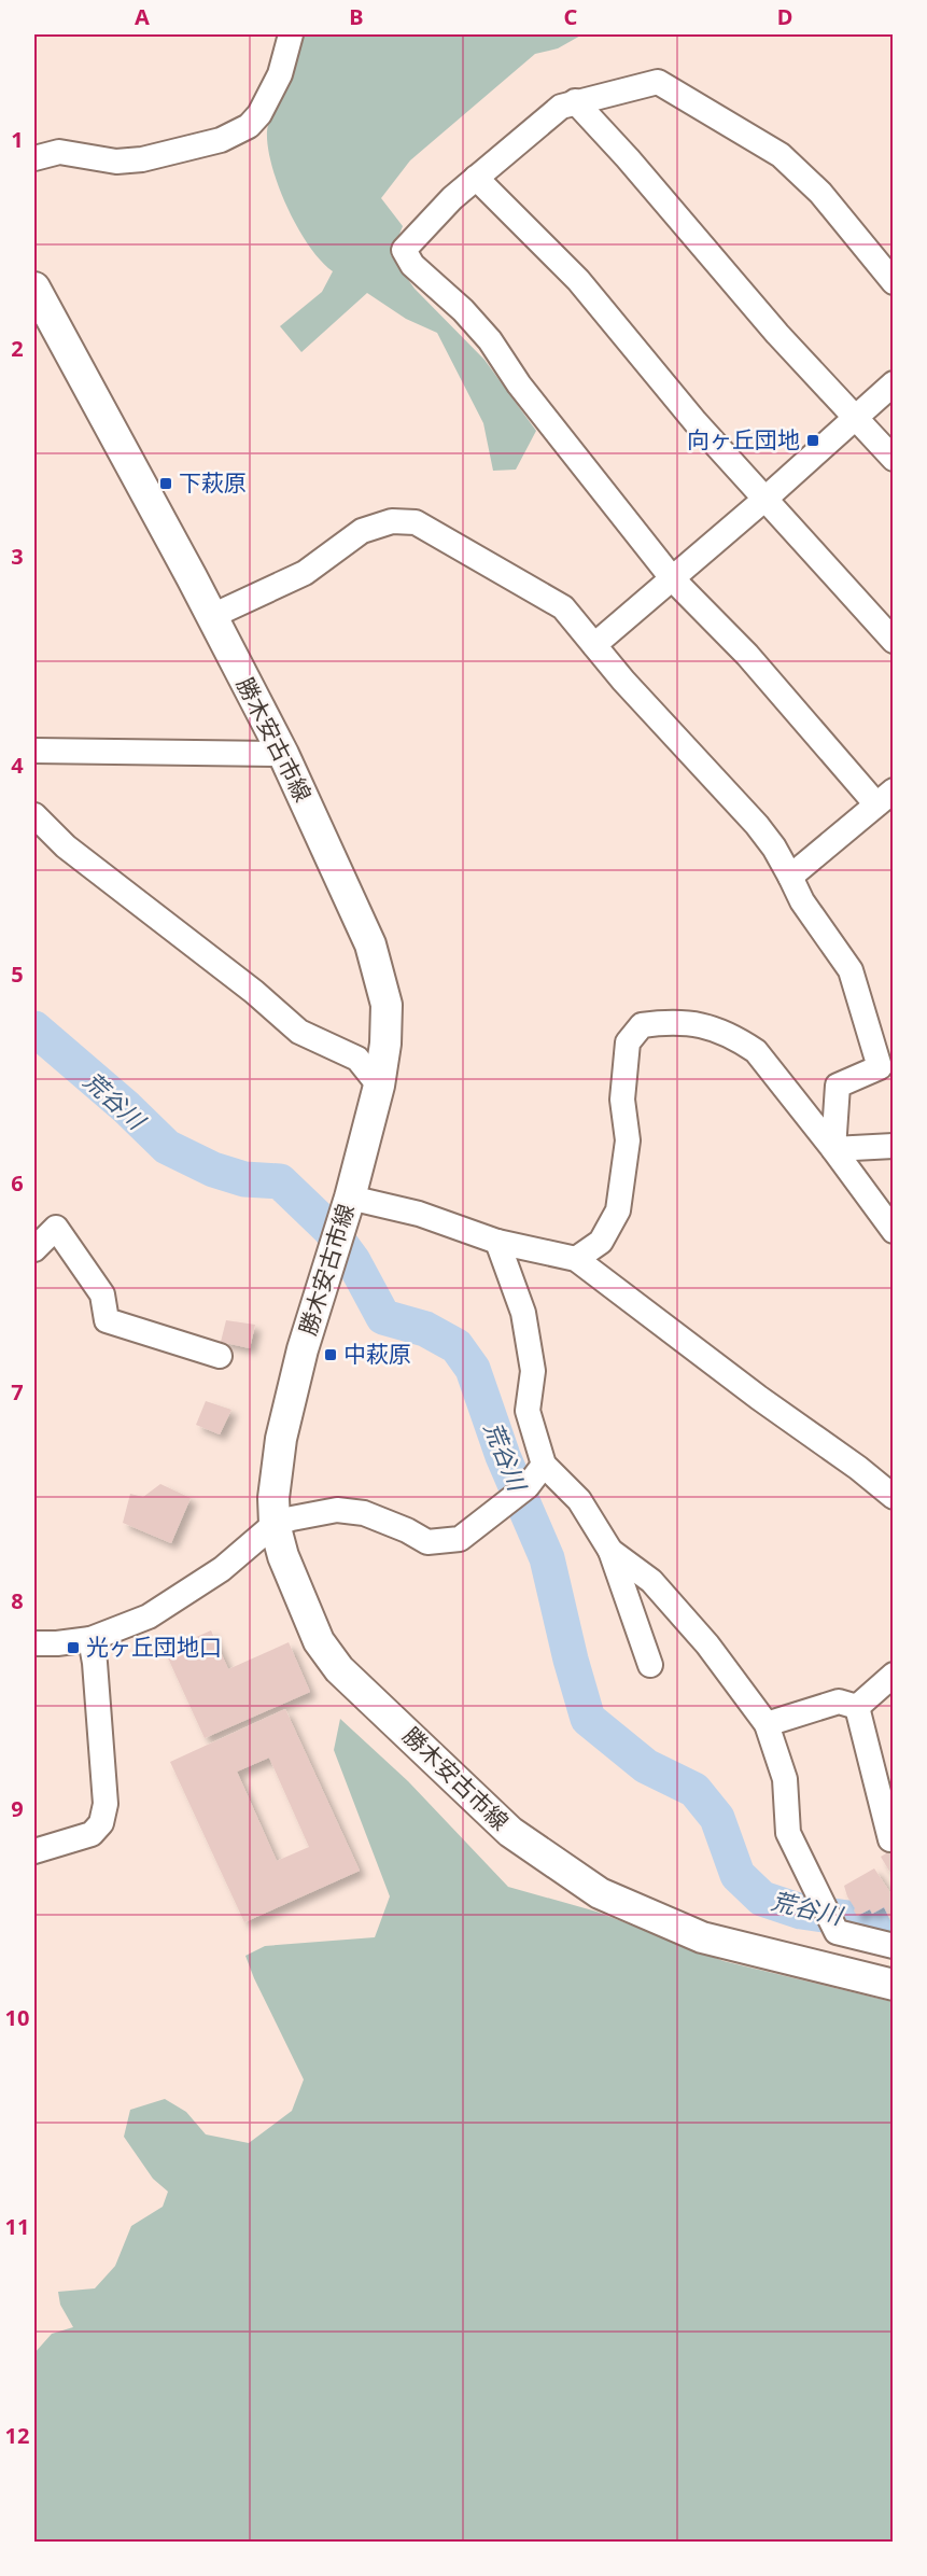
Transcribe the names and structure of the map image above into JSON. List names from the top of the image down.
{
  "streets": {
    "main road": ["勝木安古市線"]
  },
  "water": ["荒谷川"],
  "places": {
    "transit": [
      "向ヶ丘団地",
      "下萩原",
      "中萩原",
      "光ヶ丘団地口"
    ]
  },
  "grid": {
    "columns": [
      "A",
      "B",
      "C",
      "D"
    ],
    "rows": [
      "1",
      "2",
      "3",
      "4",
      "5",
      "6",
      "7",
      "8",
      "9",
      "10",
      "11",
      "12"
    ]
  }
}
